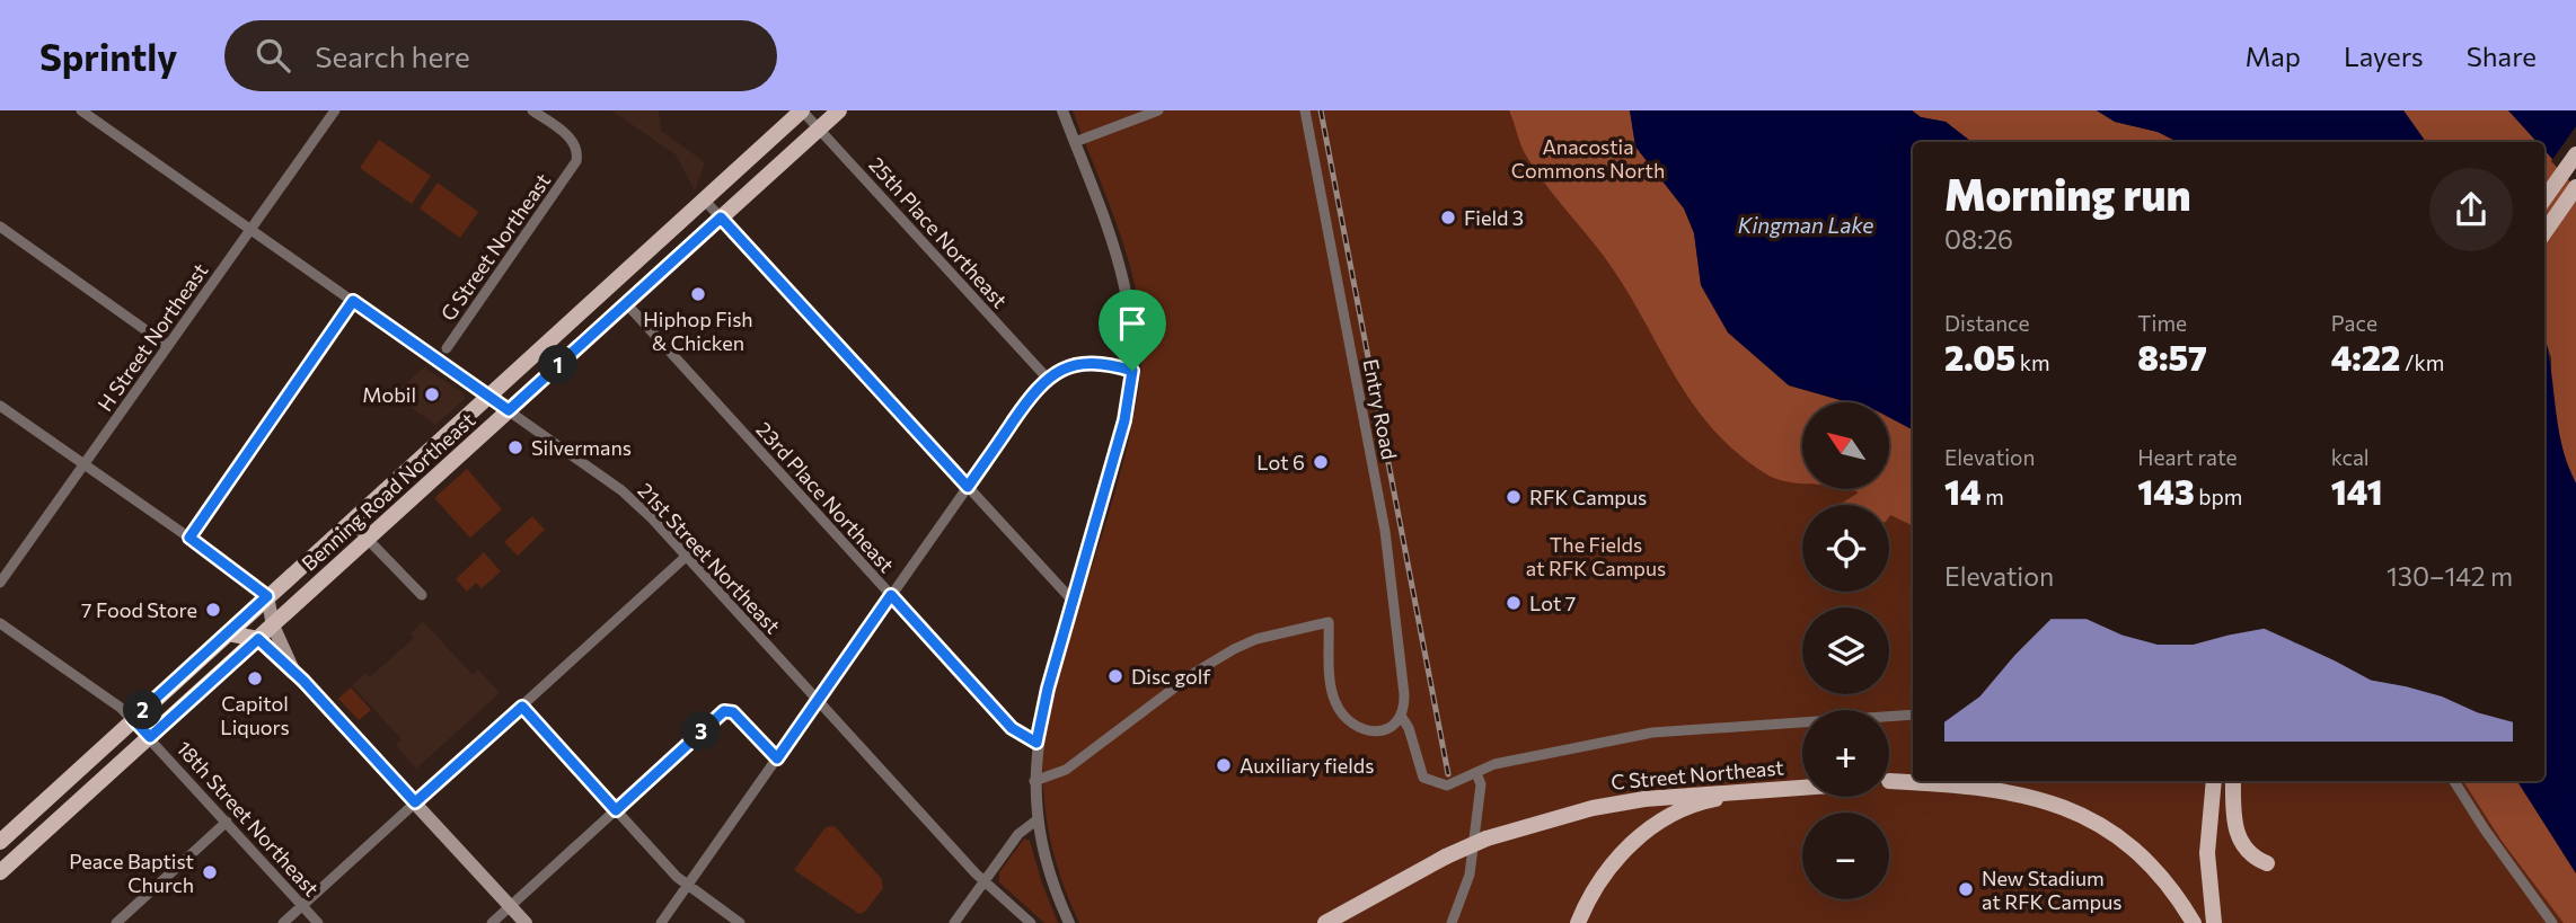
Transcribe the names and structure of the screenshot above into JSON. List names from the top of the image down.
{
  "streets": {
    "main road": ["Benning Road Northeast", "C Street Northeast"],
    "street": [
      "25th Place Northeast",
      "G Street Northeast",
      "H Street Northeast",
      "Entry Road",
      "23rd Place Northeast",
      "21st Street Northeast",
      "18th Street Northeast"
    ]
  },
  "crossings": [
    ["25th Place Northeast", "Benning Road Northeast"],
    ["H Street Northeast", "21st Street Northeast"],
    ["Benning Road Northeast", "23rd Place Northeast"],
    ["Benning Road Northeast", "21st Street Northeast"],
    ["Benning Road Northeast", "18th Street Northeast"]
  ],
  "water": ["Kingman Lake"],
  "parks": ["Anacostia Commons North", "The Fields at RFK Campus"],
  "places": [
    "Field 3",
    "Hiphop Fish & Chicken",
    "Mobil",
    "Silvermans",
    "Lot 6",
    "RFK Campus",
    "Lot 7",
    "7 Food Store",
    "Disc golf",
    "Capitol Liquors",
    "Auxiliary fields",
    "Peace Baptist Church",
    "New Stadium at RFK Campus"
  ],
  "north": "top left",
  "page": {
    "header": "Sprintly",
    "search": "Search here",
    "nav": ["Map", "Layers", "Share"],
    "heading": ["Morning run", "08:26"],
    "stats": [
      ["Distance", "2.05 km"],
      ["Time", "8:57"],
      ["Pace", "4:22 /km"],
      ["Elevation", "14 m"],
      ["Heart rate", "143 bpm"],
      ["kcal", "141"]
    ],
    "pins": ["1", "2", "3"],
    "map_buttons": ["+", "−"],
    "chart": ["Elevation", "130–142 m"]
  }
}
